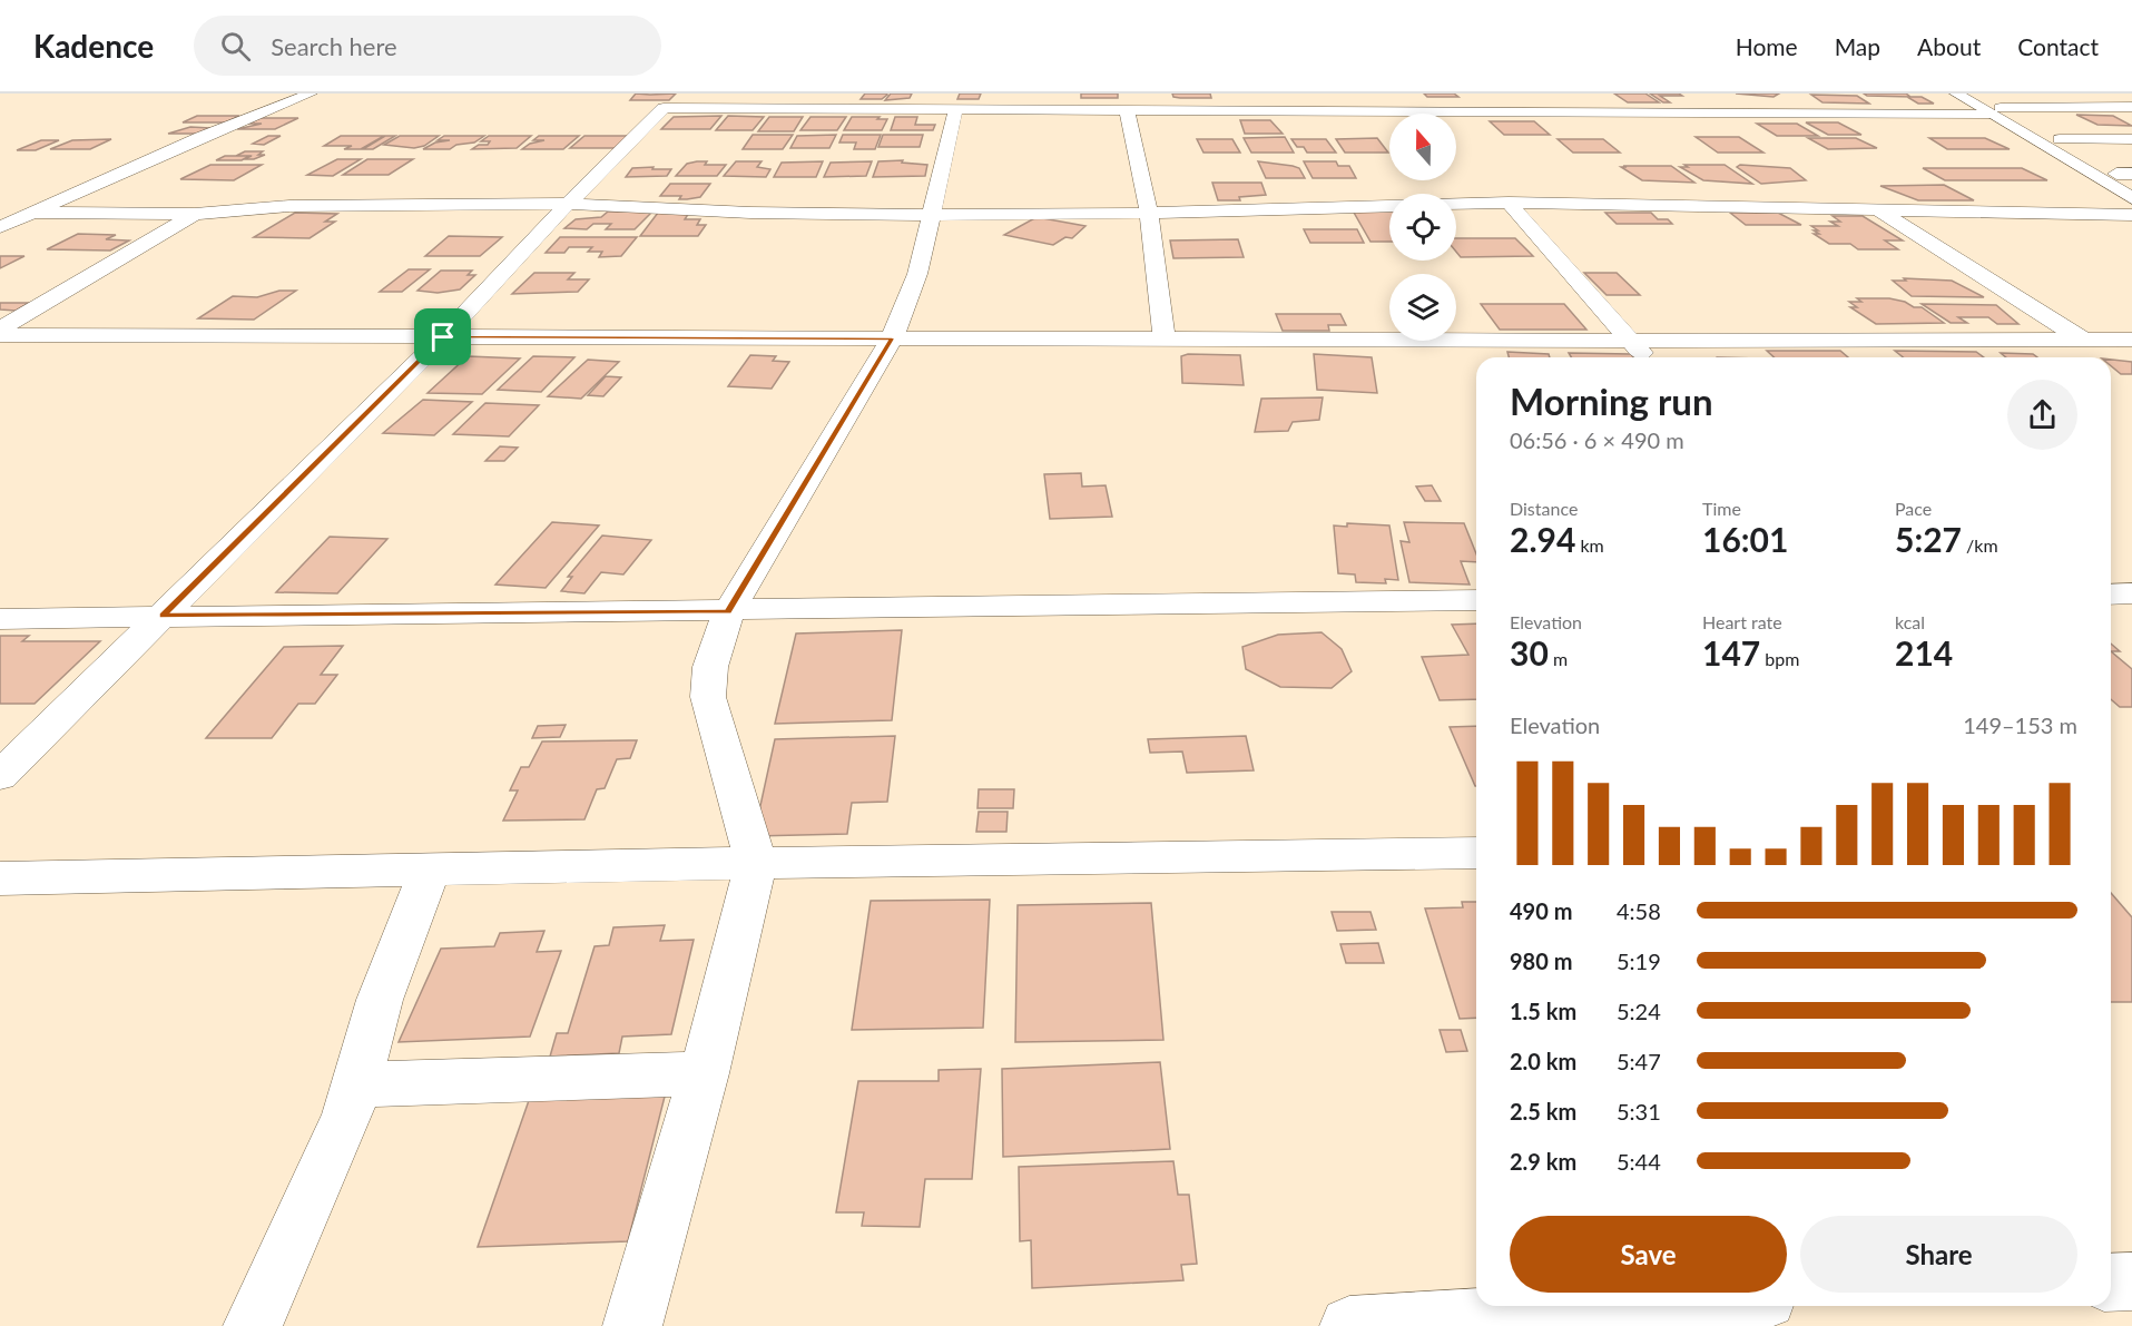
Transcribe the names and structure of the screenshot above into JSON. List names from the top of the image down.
{
  "north": "top",
  "page": {
    "header": "Kadence",
    "search": "Search here",
    "nav": [
      "Home",
      "Map",
      "About",
      "Contact"
    ],
    "heading": ["Morning run", "06:56 · 6 × 490 m"],
    "stats": [
      ["Distance", "2.94 km"],
      ["Time", "16:01"],
      ["Pace", "5:27 /km"],
      ["Elevation", "30 m"],
      ["Heart rate", "147 bpm"],
      ["kcal", "214"]
    ],
    "chart": ["Elevation", "149–153 m"],
    "list": [
      {
        "name": "490 m",
        "note": "4:58"
      },
      {
        "name": "980 m",
        "note": "5:19"
      },
      {
        "name": "1.5 km",
        "note": "5:24"
      },
      {
        "name": "2.0 km",
        "note": "5:47"
      },
      {
        "name": "2.5 km",
        "note": "5:31"
      },
      {
        "name": "2.9 km",
        "note": "5:44"
      }
    ],
    "buttons": ["Save", "Share"]
  }
}
